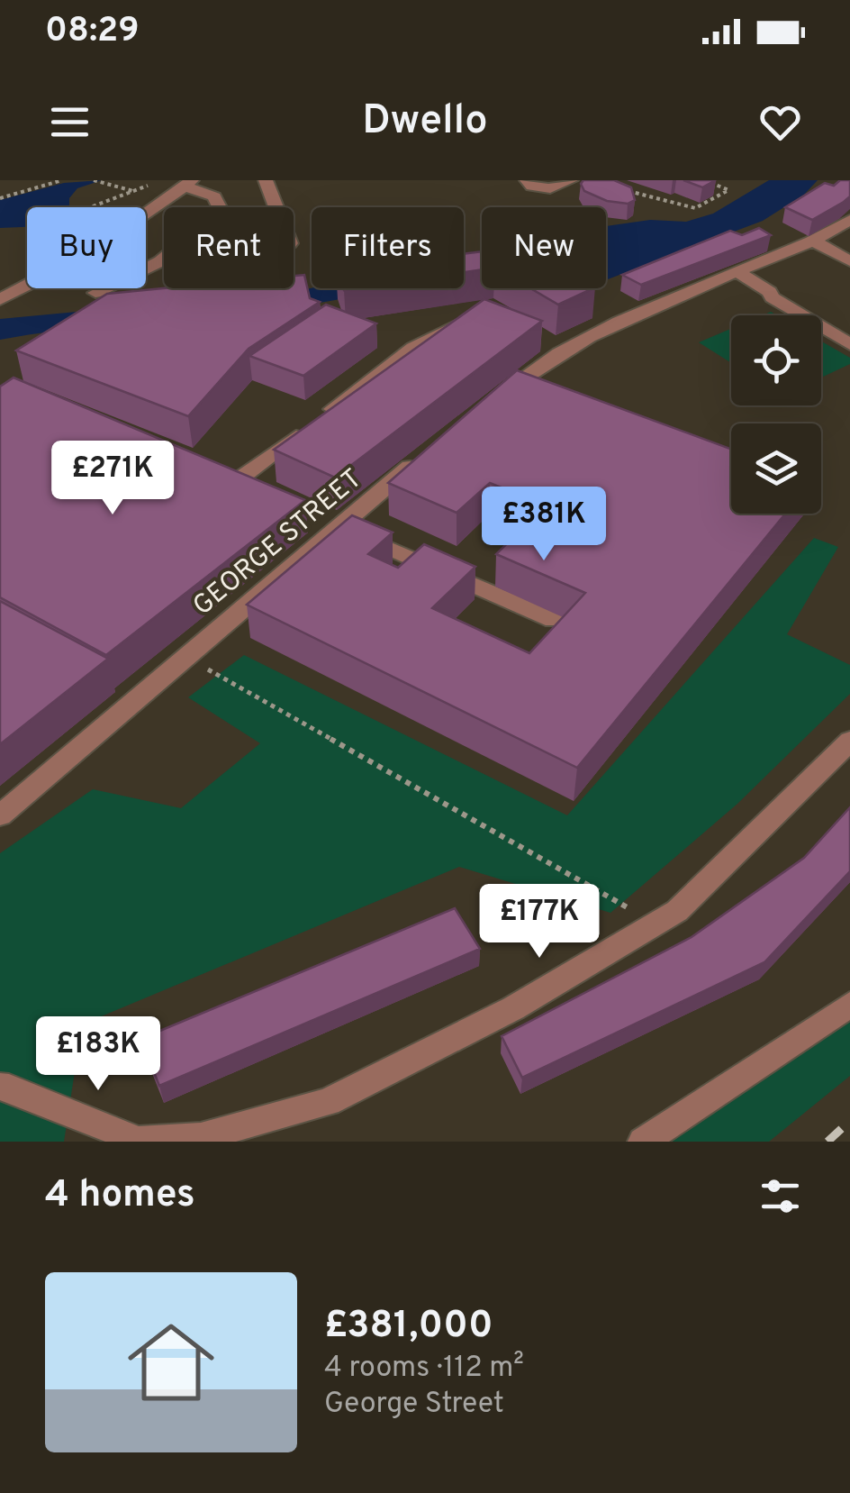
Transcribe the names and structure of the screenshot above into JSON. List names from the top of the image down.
{
  "streets": {
    "street": ["GEORGE STREET"]
  },
  "page": {
    "status": "08:29",
    "header": "Dwello",
    "chip": [
      "Buy",
      "Rent",
      "Filters",
      "New"
    ],
    "price": [
      "£271K",
      "£381K",
      "£177K",
      "£183K"
    ],
    "heading": "4 homes",
    "list": [
      {
        "name": "£381,000",
        "note": "4 rooms · 112 m² · George Street"
      }
    ]
  }
}
